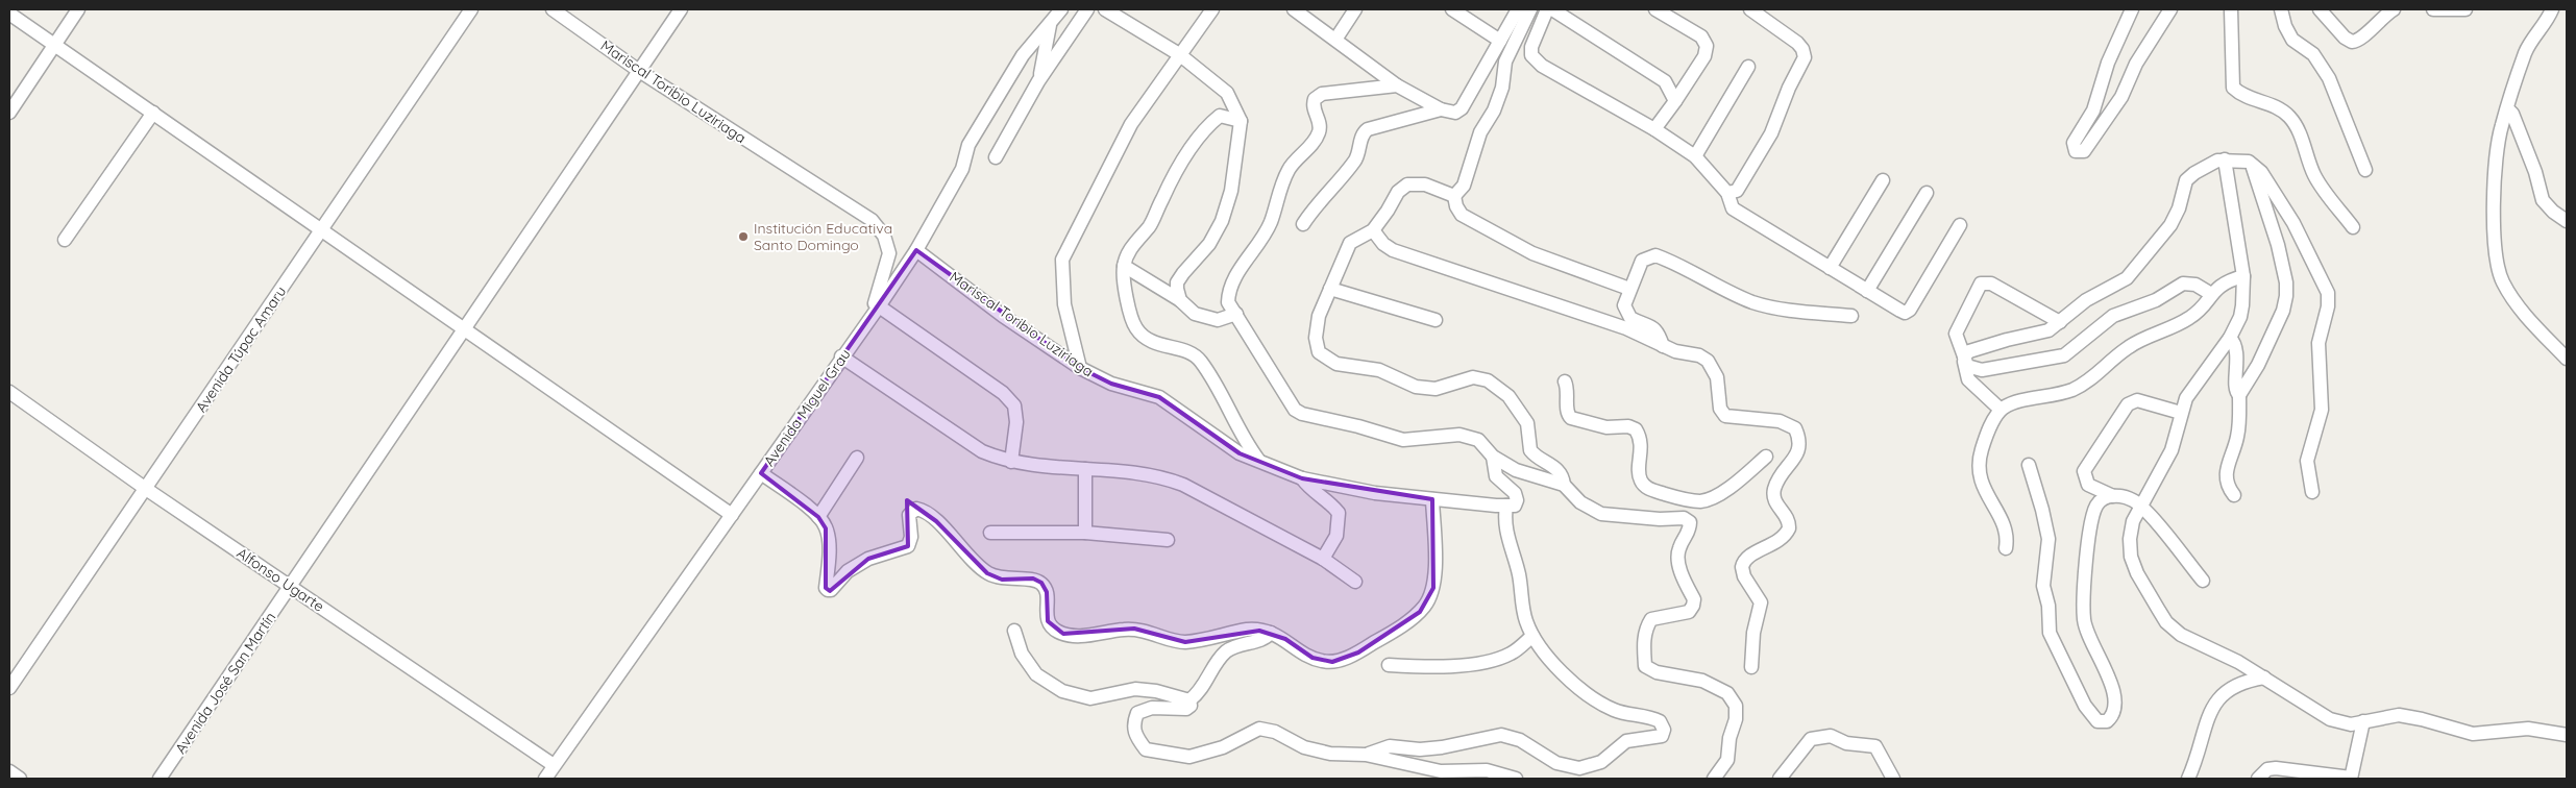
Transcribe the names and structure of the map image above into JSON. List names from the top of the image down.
{
  "streets": {
    "street": [
      "Mariscal Toribio Luziriaga",
      "Avenida Túpac Amaru",
      "Avenida Miguel Grau",
      "Alfonso Ugarte",
      "Avenida José San Martín"
    ]
  },
  "crossings": [
    ["Mariscal Toribio Luziriaga", "Avenida Miguel Grau"],
    ["Mariscal Toribio Luziriaga", "Avenida José San Martín"],
    ["Avenida Túpac Amaru", "Alfonso Ugarte"],
    ["Avenida Miguel Grau", "Alfonso Ugarte"],
    ["Alfonso Ugarte", "Avenida José San Martín"]
  ],
  "places": ["Institución Educativa Santo Domingo"]
}
